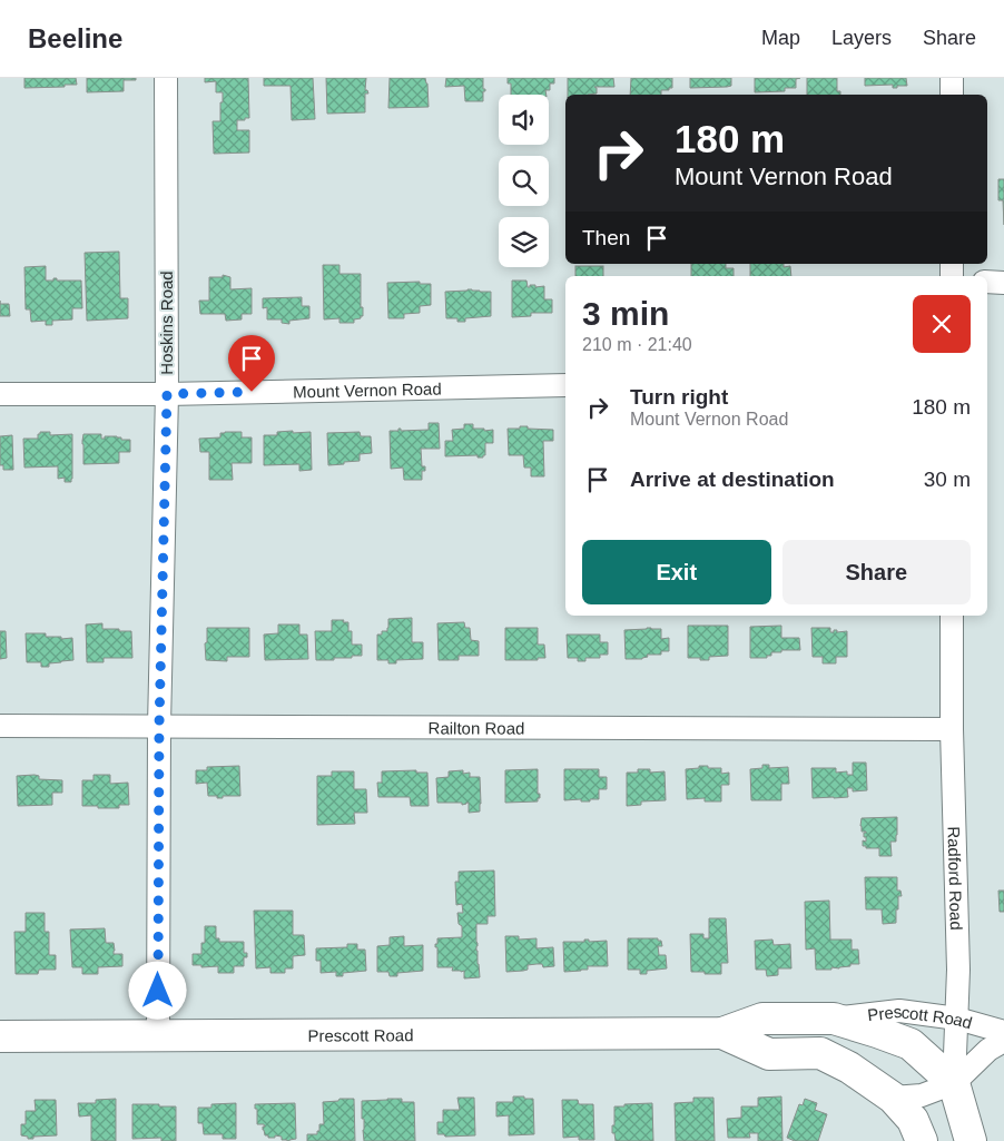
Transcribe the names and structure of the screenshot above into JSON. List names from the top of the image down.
{
  "streets": {
    "main road": ["Radford Road", "Prescott Road"],
    "street": ["Hoskins Road", "Mount Vernon Road", "Railton Road"]
  },
  "crossings": [
    ["Hoskins Road", "Mount Vernon Road"],
    ["Hoskins Road", "Railton Road"],
    ["Hoskins Road", "Prescott Road"],
    ["Railton Road", "Radford Road"],
    ["Radford Road", "Prescott Road"]
  ],
  "page": {
    "header": "Beeline",
    "nav": ["Map", "Layers", "Share"],
    "turn": ["180 m", "Mount Vernon Road"],
    "then": "Then",
    "heading": ["3 min", "210 m · 21:40"],
    "list": [
      {
        "name": "Turn right",
        "note": "Mount Vernon Road",
        "value": "180 m"
      },
      {
        "name": "Arrive at destination",
        "value": "30 m"
      }
    ],
    "buttons": ["Exit", "Share"]
  }
}
